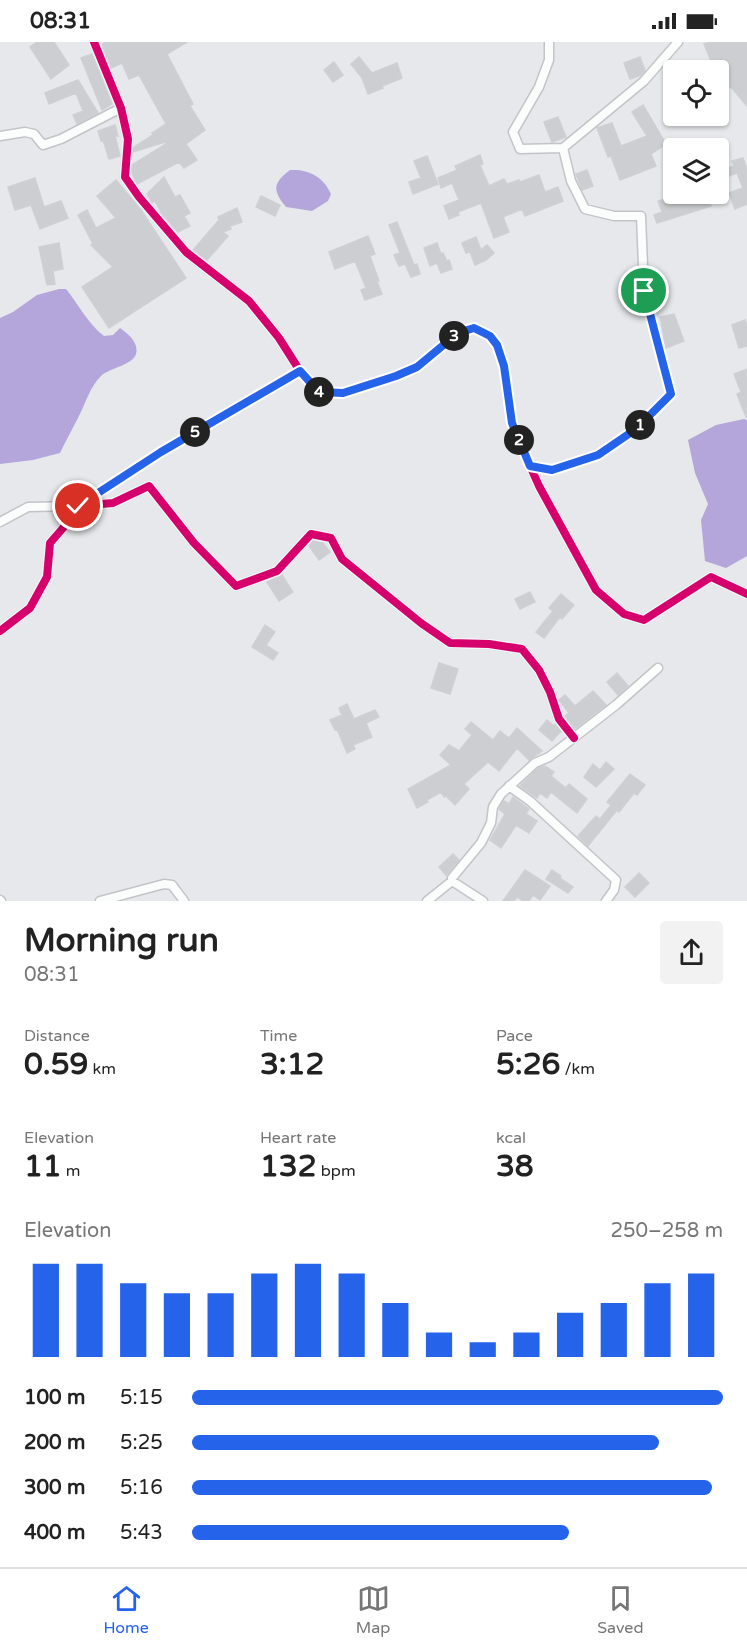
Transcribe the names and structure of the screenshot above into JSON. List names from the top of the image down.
{
  "page": {
    "status": "08:31",
    "pins": [
      "3",
      "4",
      "1",
      "5",
      "2"
    ],
    "heading": ["Morning run", "08:31"],
    "stats": [
      ["Distance", "0.59 km"],
      ["Time", "3:12"],
      ["Pace", "5:26 /km"],
      ["Elevation", "11 m"],
      ["Heart rate", "132 bpm"],
      ["kcal", "38"]
    ],
    "chart": ["Elevation", "250–258 m"],
    "list": [
      {
        "name": "100 m",
        "note": "5:15"
      },
      {
        "name": "200 m",
        "note": "5:25"
      },
      {
        "name": "300 m",
        "note": "5:16"
      },
      {
        "name": "400 m",
        "note": "5:43"
      }
    ],
    "tabs": ["Home", "Map", "Saved"]
  }
}
